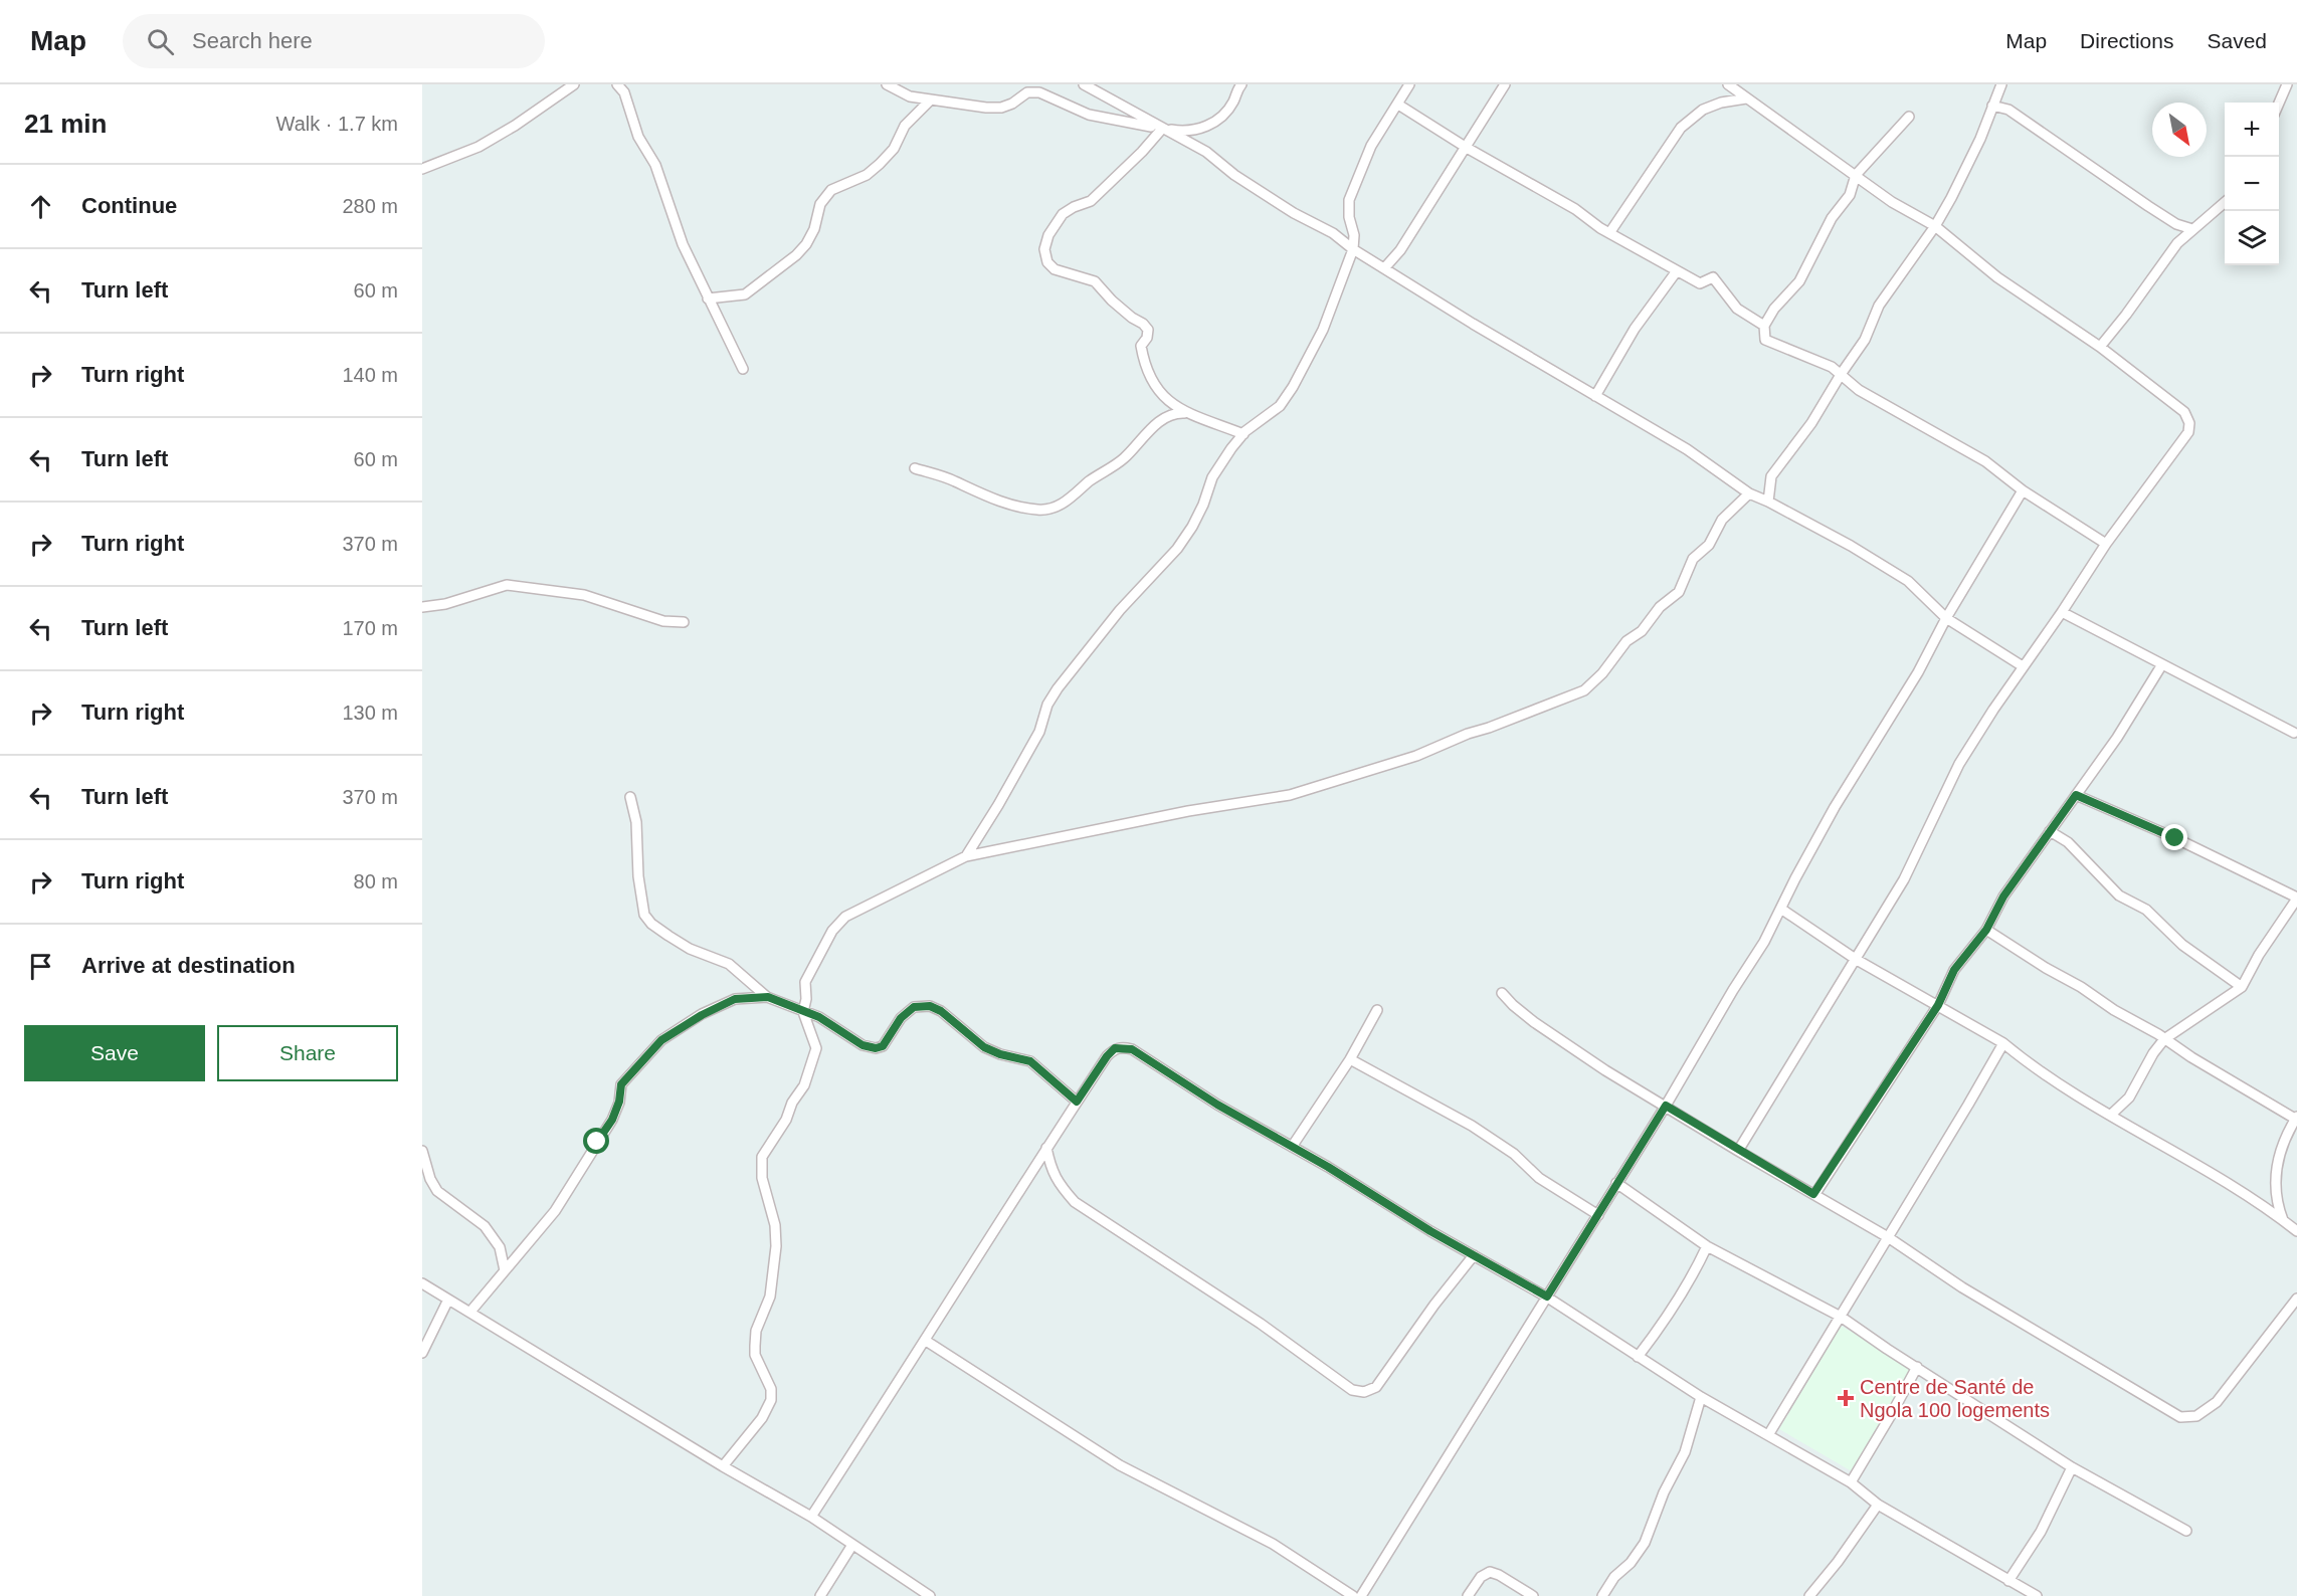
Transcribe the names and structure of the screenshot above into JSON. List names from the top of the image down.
{
  "places": {
    "health": ["Centre de Santé de Ngola 100 logements"]
  },
  "north": "bottom right",
  "page": {
    "header": "Map",
    "search": "Search here",
    "nav": ["Map", "Directions", "Saved"],
    "heading": ["21 min", "Walk · 1.7 km"],
    "map_buttons": ["+", "−"],
    "list": [
      ["Continue", "280 m"],
      ["Turn left", "60 m"],
      ["Turn right", "140 m"],
      ["Turn left", "60 m"],
      ["Turn right", "370 m"],
      ["Turn left", "170 m"],
      ["Turn right", "130 m"],
      ["Turn left", "370 m"],
      ["Turn right", "80 m"],
      "Arrive at destination"
    ],
    "buttons": ["Save", "Share"]
  }
}
